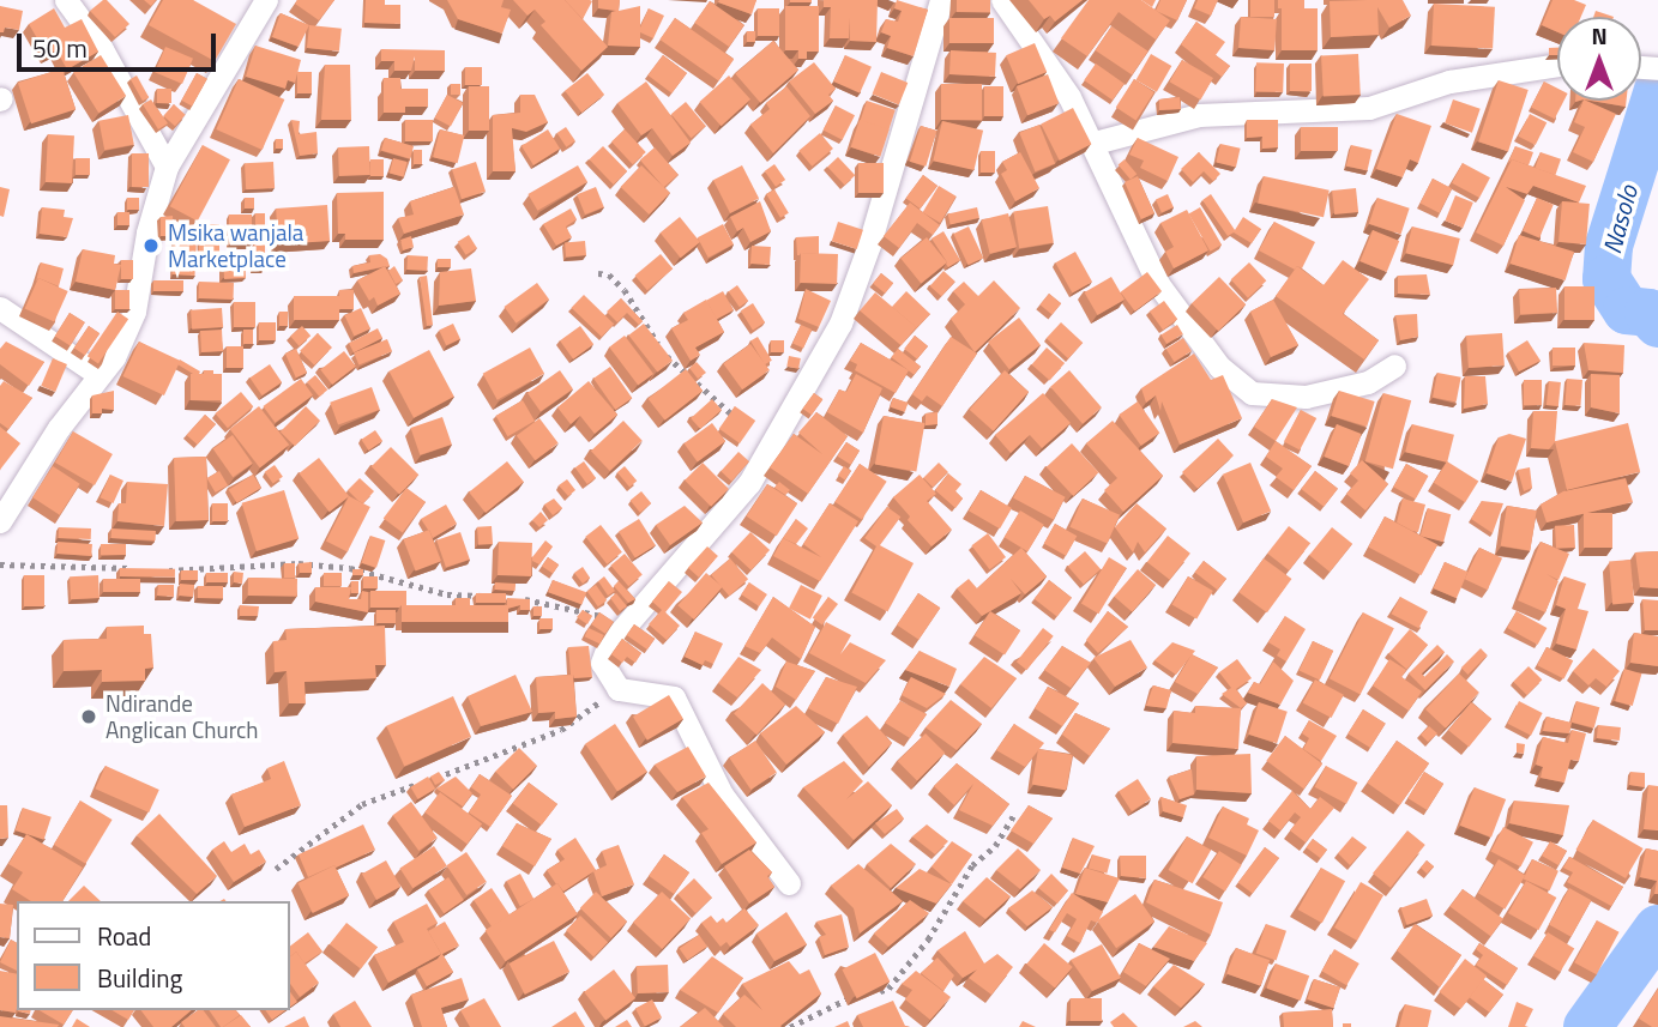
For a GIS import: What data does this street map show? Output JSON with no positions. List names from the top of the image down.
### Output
{
  "water": ["Nasolo"],
  "places": ["Msika wanjala Marketplace", "Ndirande Anglican Church"],
  "legend": ["Road", "Building"],
  "scale_bar": "50 m",
  "north": "top"
}
